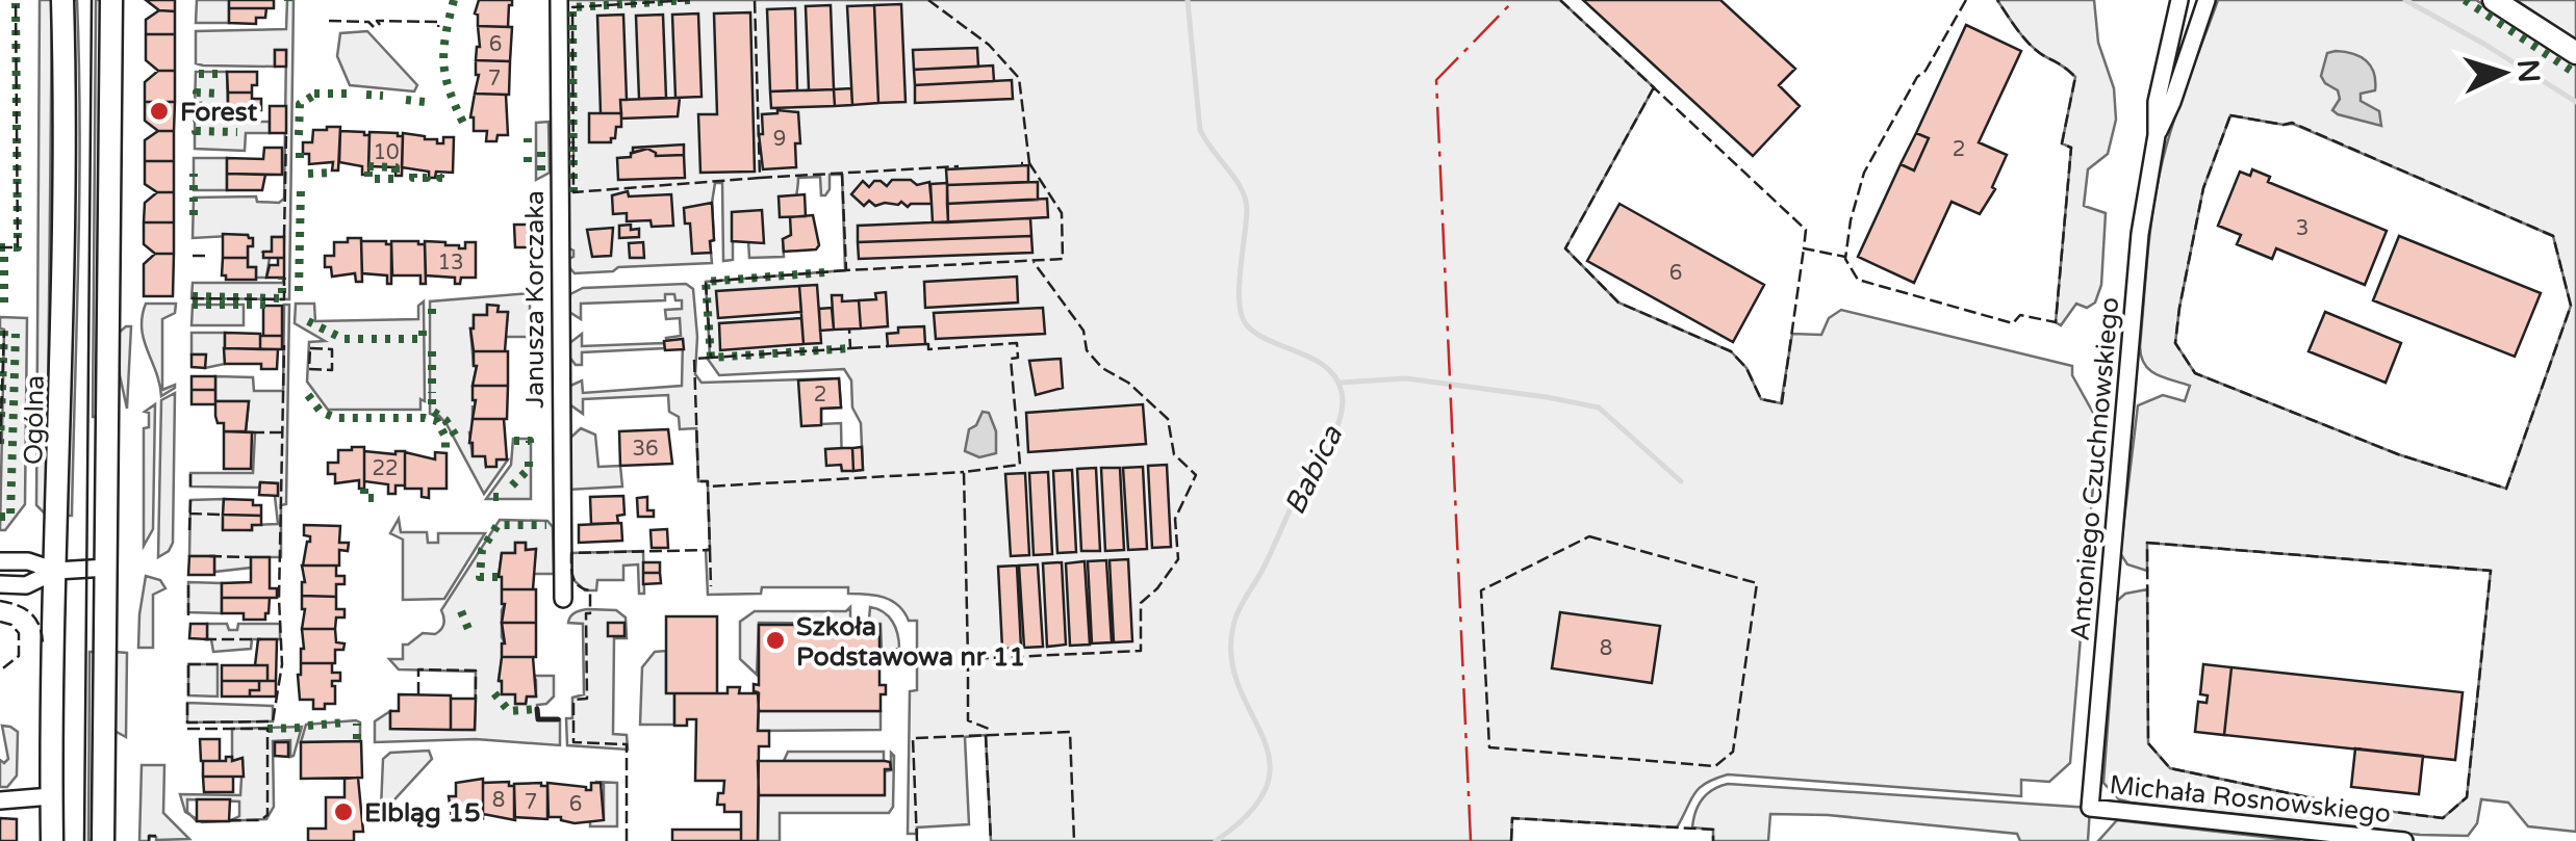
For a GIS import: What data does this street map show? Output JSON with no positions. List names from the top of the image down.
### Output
{
  "streets": {
    "street": [
      "Janusza Korczaka",
      "Ogólna",
      "Antoniego Czuchnowskiego",
      "Michała Rosnowskiego"
    ]
  },
  "crossings": [
    ["Antoniego Czuchnowskiego", "Michała Rosnowskiego"]
  ],
  "water": ["Babica"],
  "places": ["Forest", "Szkoła Podstawowa nr 11", "Elbląg 15"],
  "house_numbers": [
    "6",
    "7",
    "9",
    "2",
    "10",
    "3",
    "13",
    "6",
    "2",
    "36",
    "22",
    "8",
    "8",
    "7",
    "6"
  ],
  "north": "right"
}
